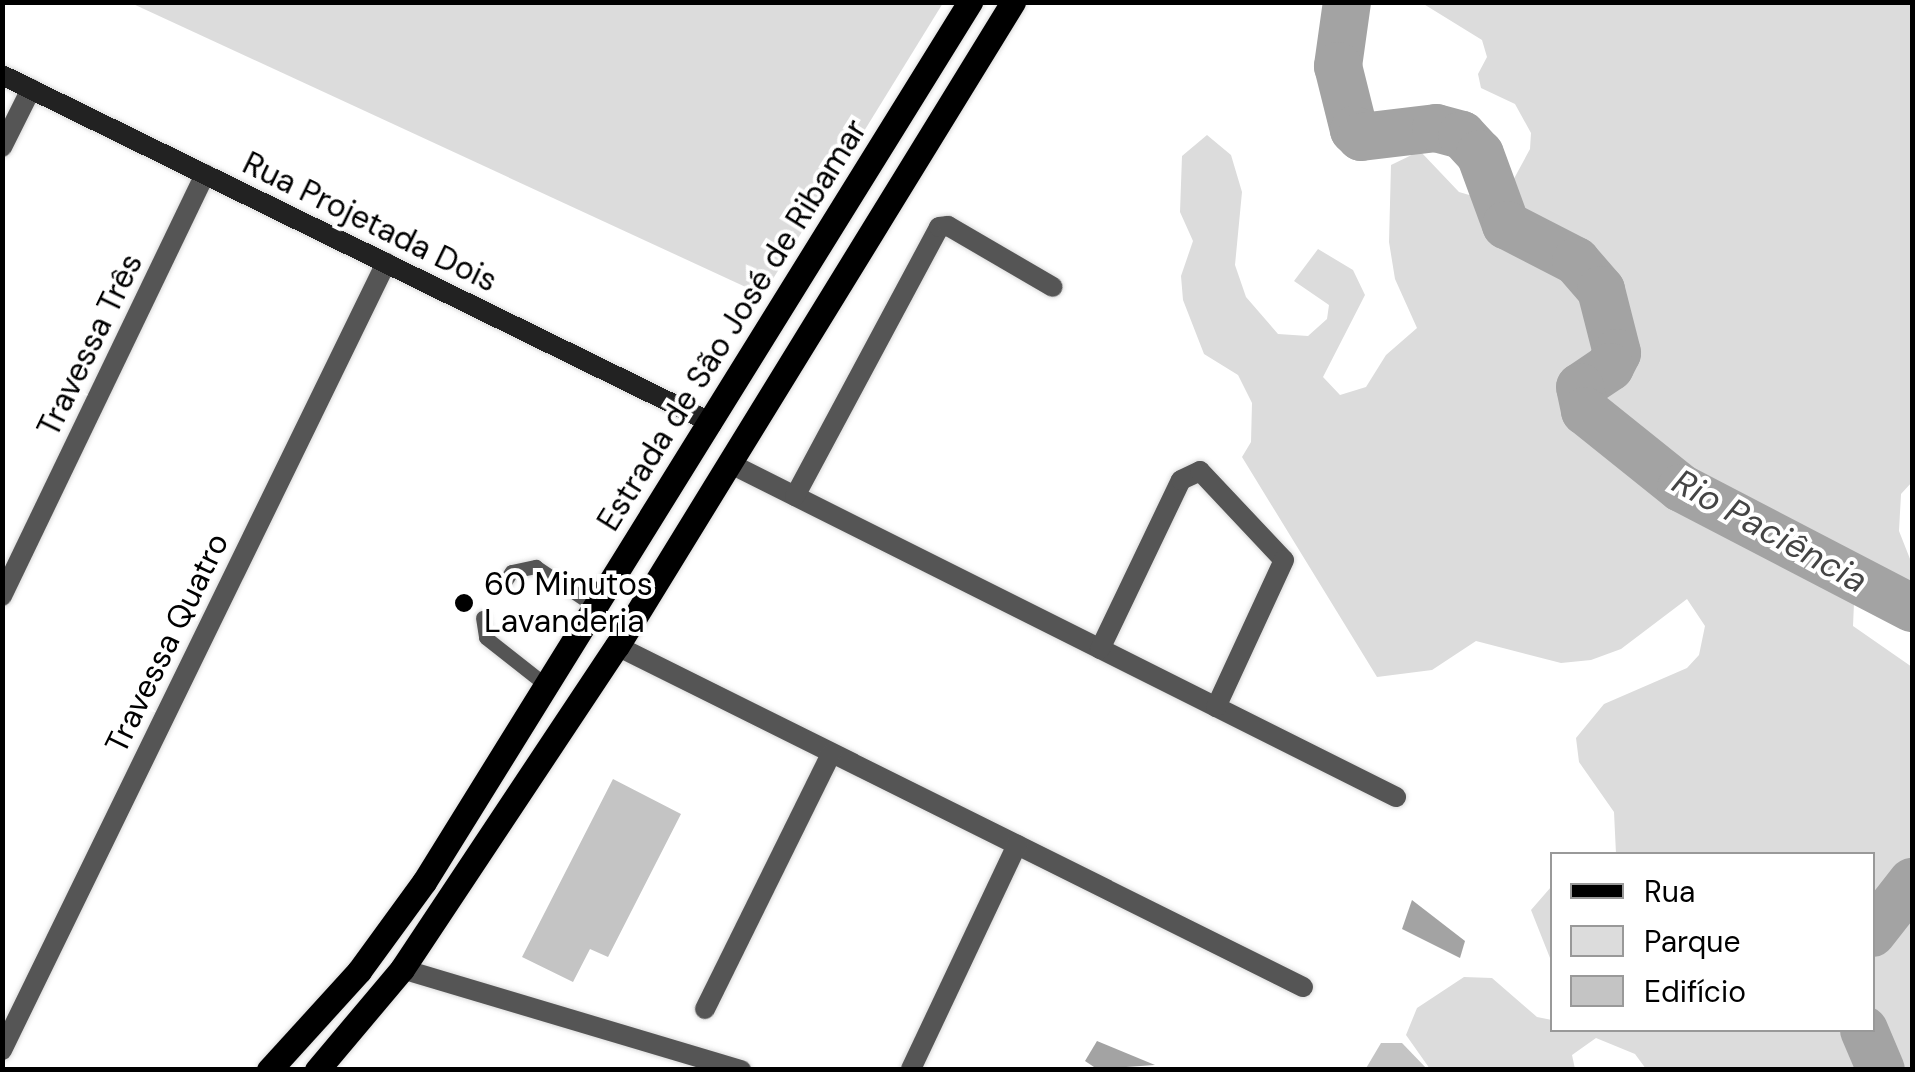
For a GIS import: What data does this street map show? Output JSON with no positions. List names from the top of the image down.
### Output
{
  "streets": {
    "main road": ["Estrada de São José de Ribamar"],
    "street": ["Rua Projetada Dois", "Travessa Três", "Travessa Quatro"]
  },
  "crossings": [
    ["Rua Projetada Dois", "Estrada de São José de Ribamar"],
    ["Rua Projetada Dois", "Travessa Três"],
    ["Rua Projetada Dois", "Travessa Quatro"]
  ],
  "water": ["Rio Paciência"],
  "places": ["60 Minutos Lavanderia"],
  "legend": ["Rua", "Parque", "Edifício"]
}
